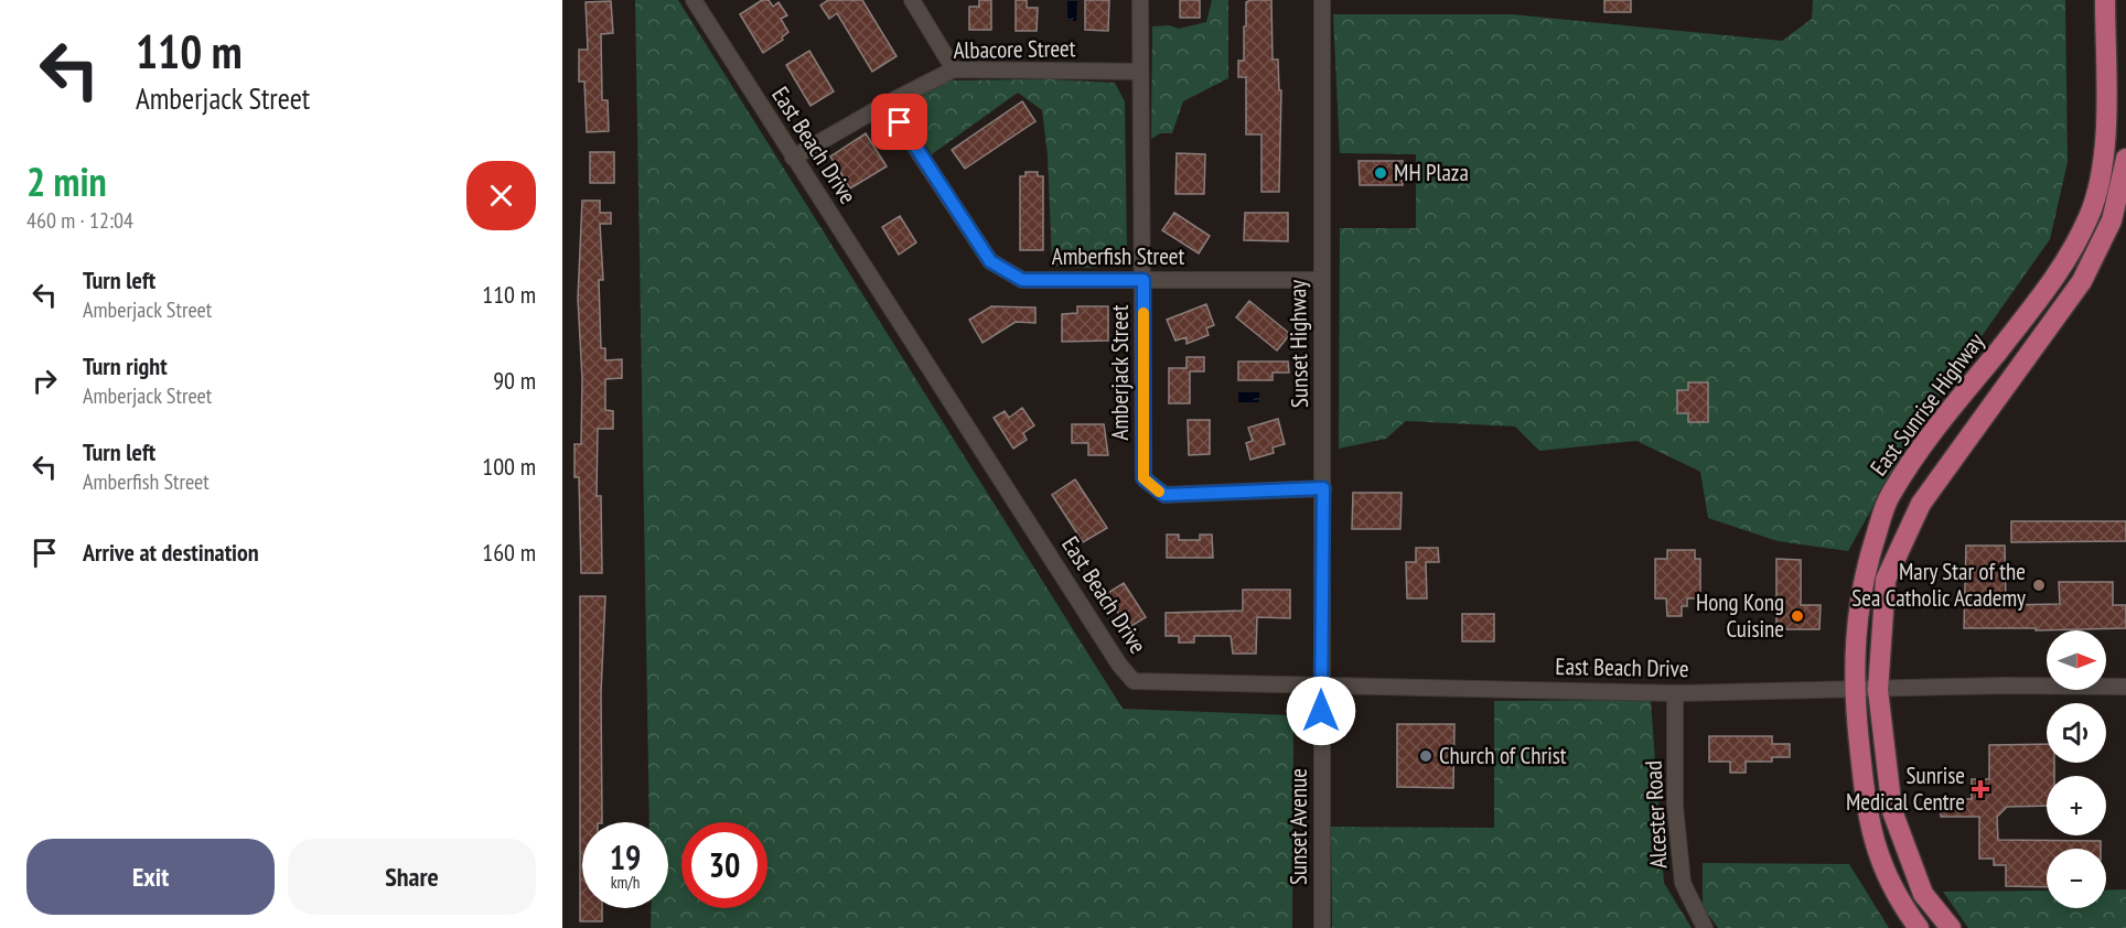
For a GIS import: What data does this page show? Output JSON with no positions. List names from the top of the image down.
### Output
{
  "streets": {
    "main road": ["East Sunrise Highway"],
    "street": [
      "Albacore Street",
      "East Beach Drive",
      "Amberfish Street",
      "Sunset Highway",
      "Amberjack Street",
      "Alcester Road",
      "Sunset Avenue"
    ]
  },
  "crossings": [
    ["Albacore Street", "East Beach Drive"],
    ["Albacore Street", "Amberfish Street"],
    ["Albacore Street", "Amberjack Street"],
    ["East Beach Drive", "Sunset Highway"],
    ["East Beach Drive", "East Sunrise Highway"],
    ["East Beach Drive", "Alcester Road"],
    ["East Beach Drive", "Sunset Avenue"],
    ["Amberfish Street", "Sunset Highway"],
    ["Amberfish Street", "Amberjack Street"],
    ["Sunset Highway", "Amberjack Street"],
    ["Sunset Highway", "Sunset Avenue"]
  ],
  "places": {
    "other": [
      "MH Plaza",
      "Mary Star of the Sea Catholic Academy",
      "Hong Kong Cuisine",
      "Church of Christ"
    ],
    "health": ["Sunrise Medical Centre"]
  },
  "north": "right",
  "page": {
    "turn": ["110 m", "Amberjack Street"],
    "heading": ["2 min", "460 m · 12:04"],
    "list": [
      {
        "name": "Turn left",
        "note": "Amberjack Street",
        "value": "110 m"
      },
      {
        "name": "Turn right",
        "note": "Amberjack Street",
        "value": "90 m"
      },
      {
        "name": "Turn left",
        "note": "Amberfish Street",
        "value": "100 m"
      },
      {
        "name": "Arrive at destination",
        "value": "160 m"
      }
    ],
    "map_buttons": ["+", "−"],
    "speed": "19 km/h",
    "limit": "30",
    "buttons": ["Exit", "Share"]
  }
}
